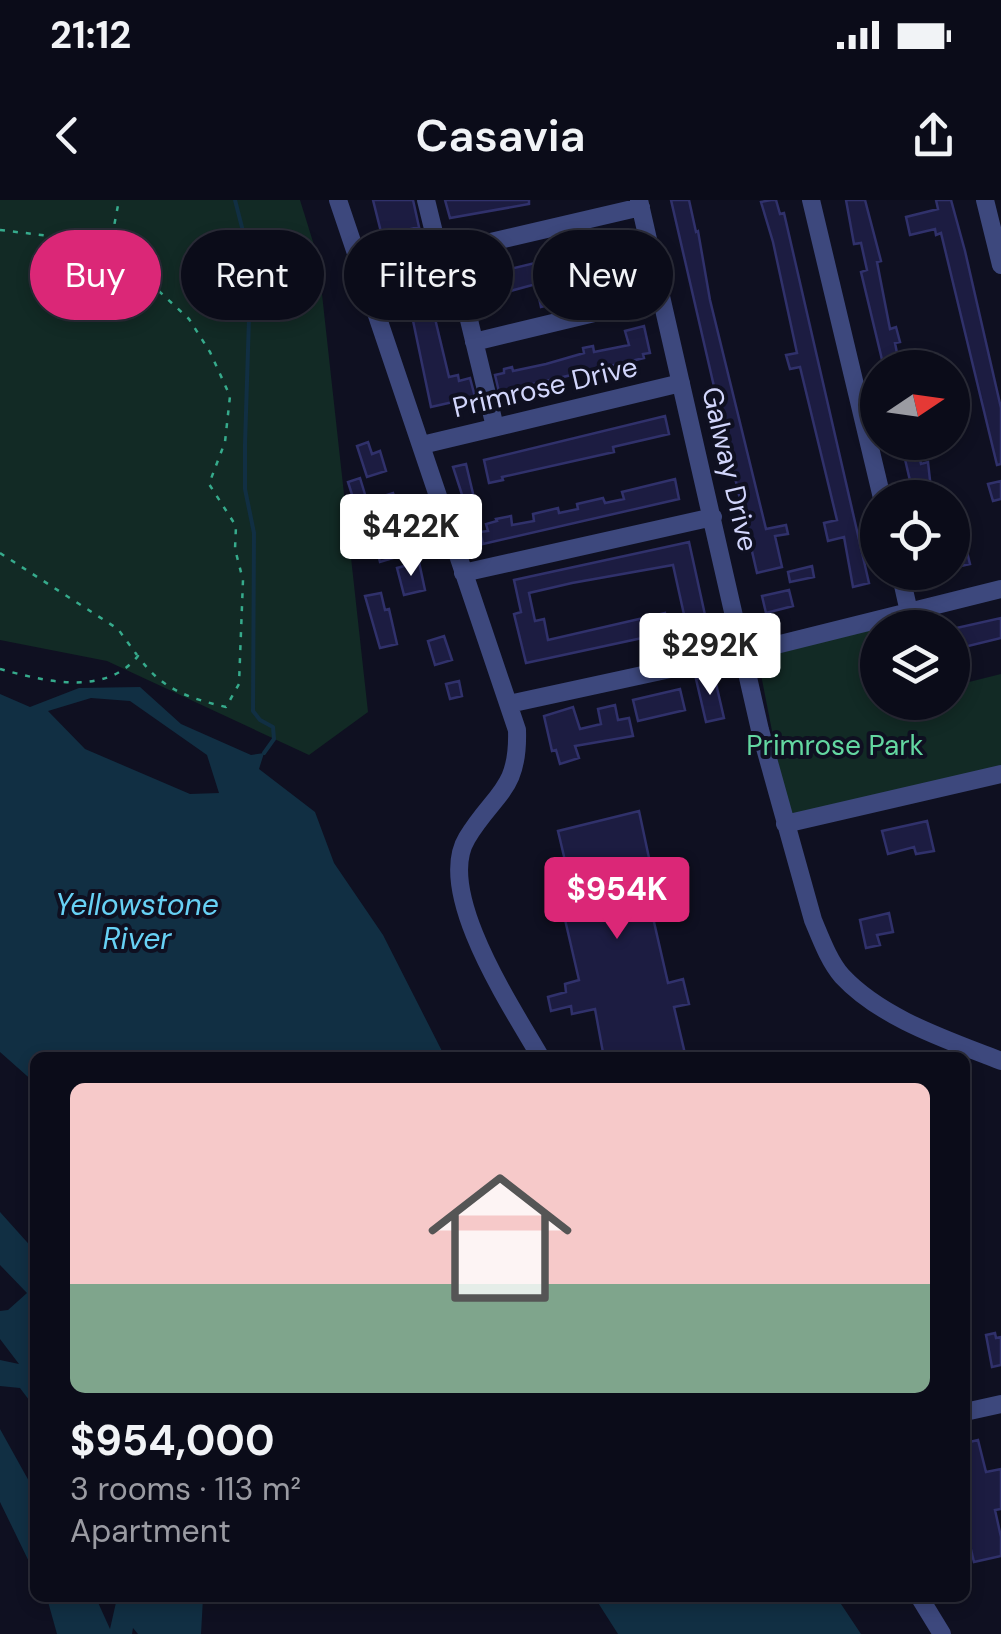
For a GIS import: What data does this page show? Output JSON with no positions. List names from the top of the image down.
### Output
{
  "streets": {
    "street": ["Primrose Drive", "Galway Drive"]
  },
  "crossings": [
    ["Primrose Drive", "Galway Drive"]
  ],
  "water": ["Yellowstone River"],
  "parks": ["Primrose Park"],
  "north": "right",
  "page": {
    "status": "21:12",
    "header": "Casavia",
    "chip": [
      "Buy",
      "Rent",
      "Filters",
      "New"
    ],
    "price": ["$422K", "$292K", "$954K"],
    "list": [
      {
        "name": "$954,000",
        "note": "3 rooms · 113 m² · Apartment"
      }
    ]
  }
}
